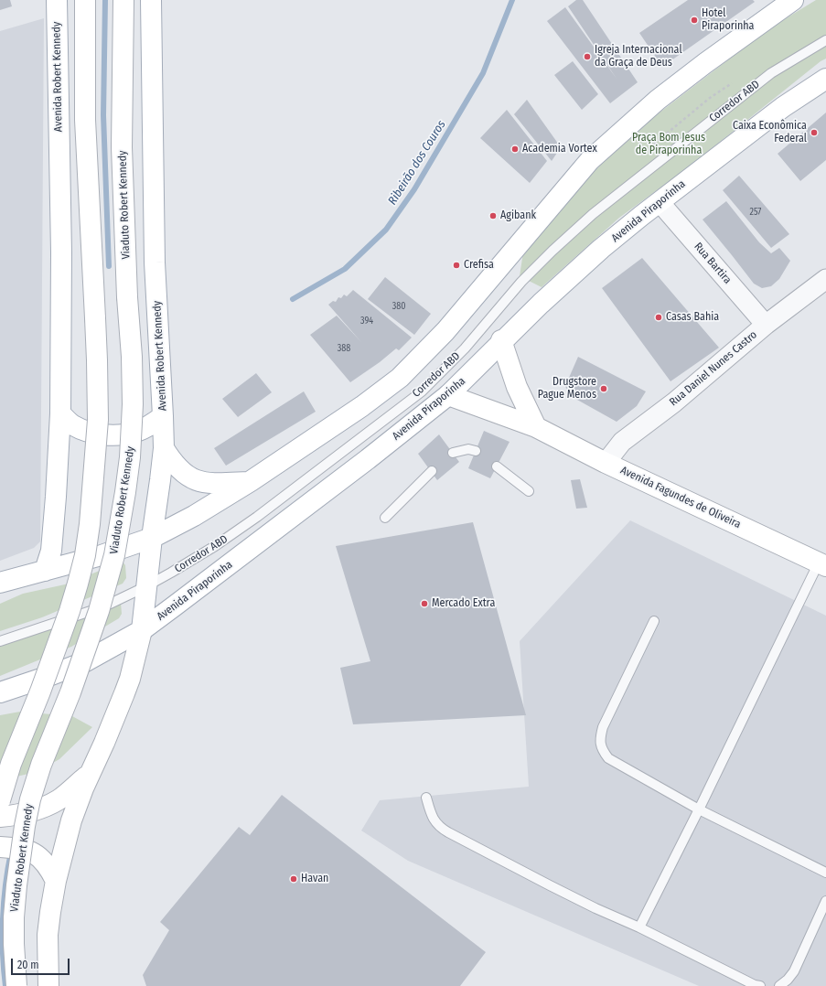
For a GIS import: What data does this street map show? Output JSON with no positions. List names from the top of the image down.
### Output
{
  "streets": {
    "main road": [
      "Avenida Robert Kennedy",
      "Viaduto Robert Kennedy",
      "Avenida Piraporinha",
      "Avenida Fagundes de Oliveira"
    ],
    "street": ["Rua Bartira", "Rua Daniel Nunes Castro"],
    "lane": ["Corredor ABD"]
  },
  "crossings": [
    ["Avenida Robert Kennedy", "Corredor ABD"],
    ["Avenida Robert Kennedy", "Avenida Piraporinha"],
    ["Avenida Piraporinha", "Rua Bartira"],
    ["Avenida Piraporinha", "Avenida Fagundes de Oliveira"],
    ["Rua Bartira", "Rua Daniel Nunes Castro"],
    ["Rua Daniel Nunes Castro", "Avenida Fagundes de Oliveira"]
  ],
  "water": ["Ribeirão dos Couros"],
  "parks": ["Praça Bom Jesus de Piraporinha"],
  "places": [
    "Hotel Piraporinha",
    "Igreja Internacional da Graça de Deus",
    "Caixa Econômica Federal",
    "Academia Vortex",
    "Agibank",
    "Crefisa",
    "Casas Bahia",
    "Drugstore Pague Menos",
    "Mercado Extra",
    "Havan"
  ],
  "house_numbers": [
    "257",
    "380",
    "394",
    "388"
  ],
  "scale_bar": "20 m"
}
